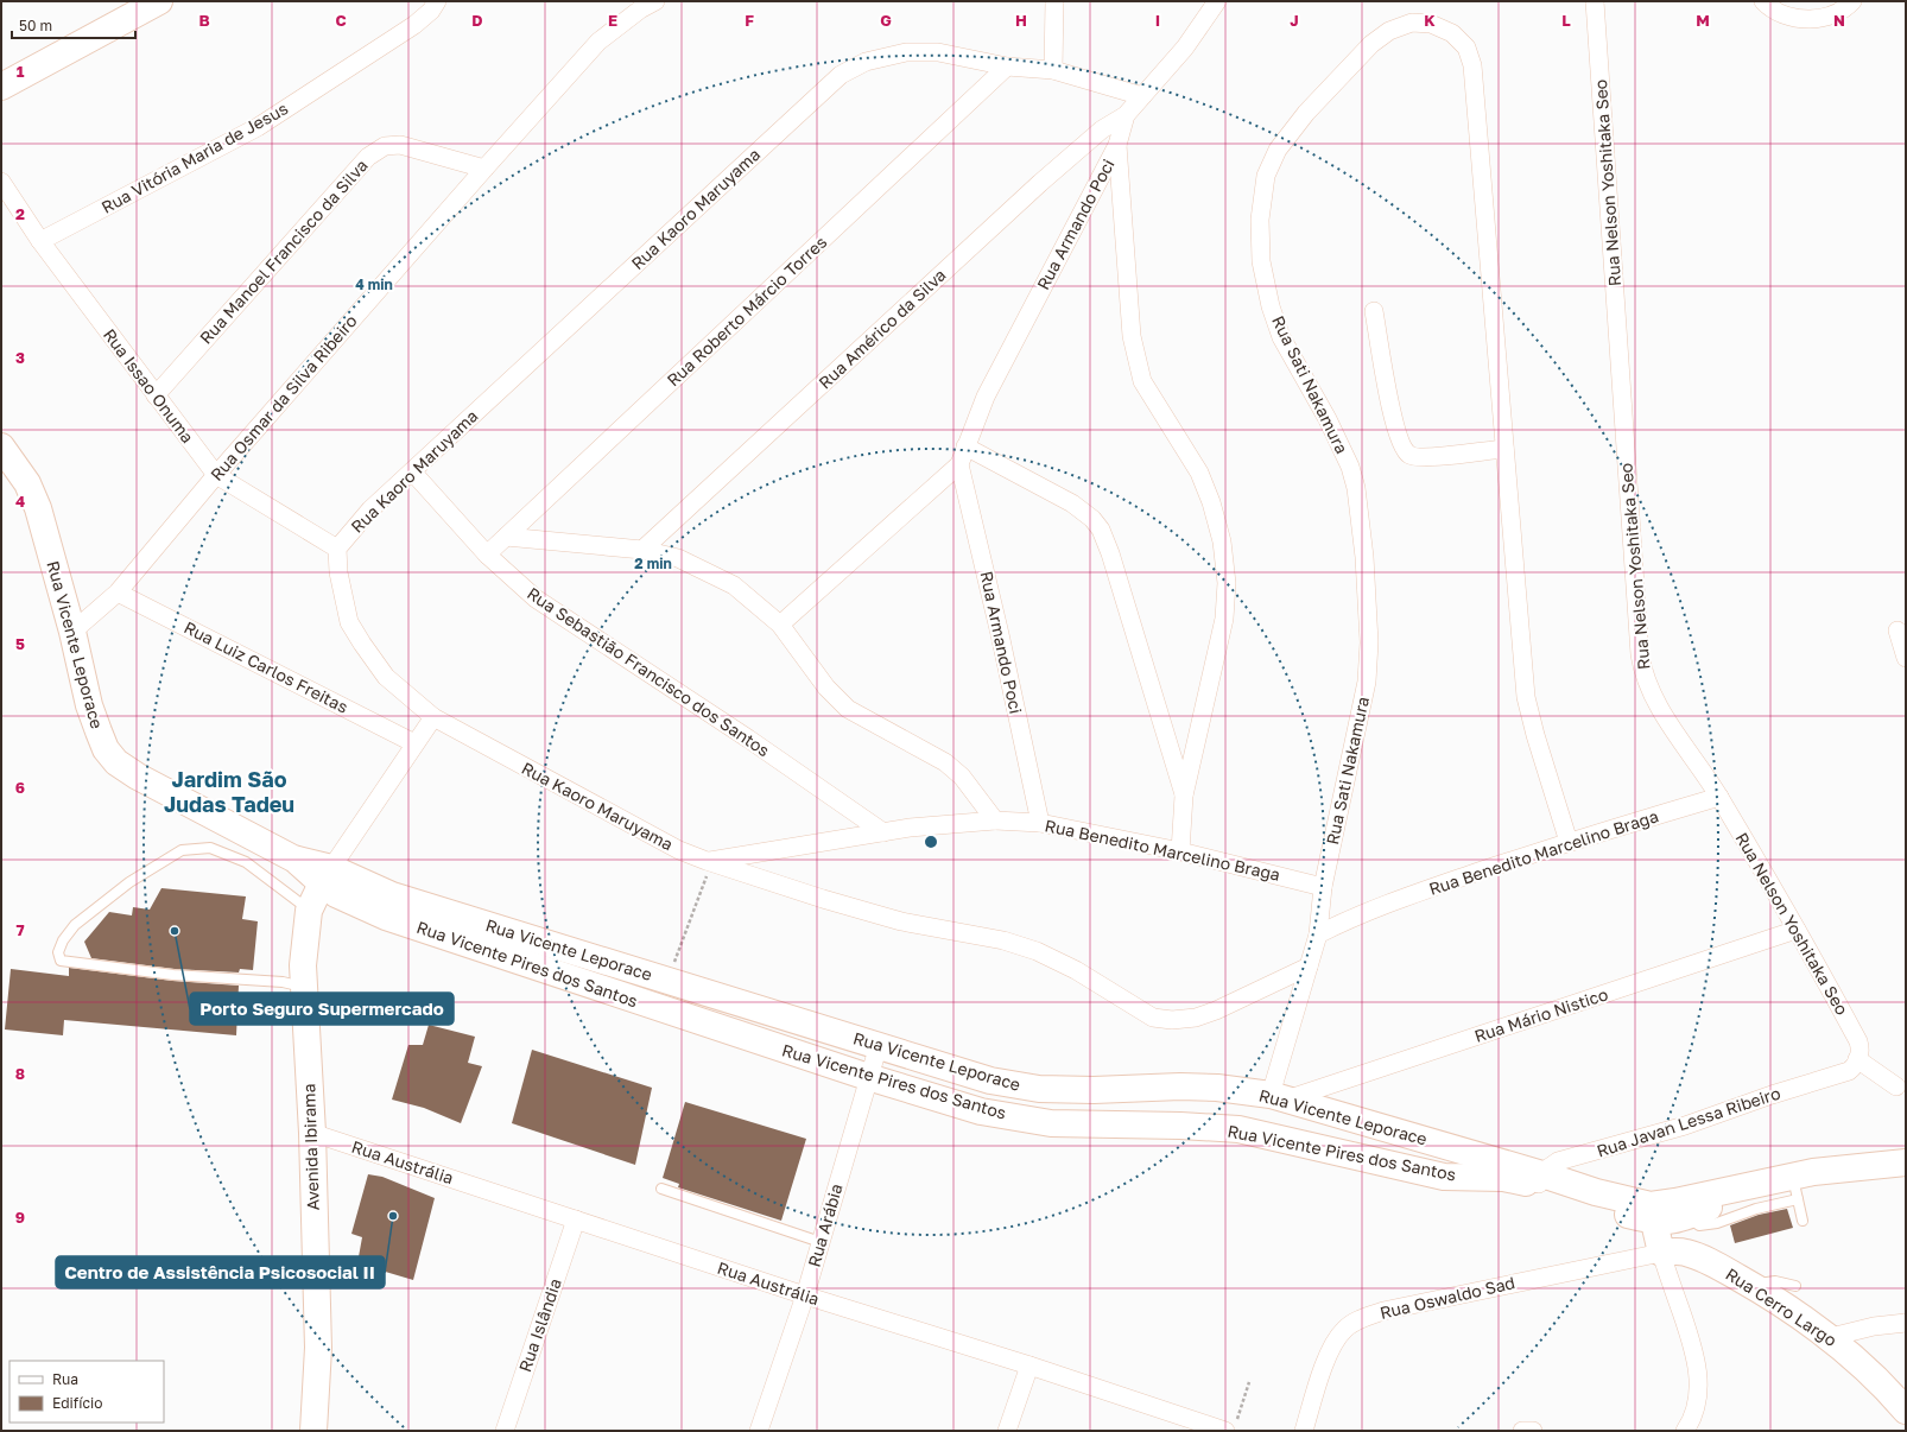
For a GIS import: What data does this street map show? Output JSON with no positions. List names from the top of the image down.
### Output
{
  "streets": {
    "main road": [
      "Rua Vicente Leporace",
      "Rua Vicente Pires dos Santos",
      "Avenida Ibirama",
      "Rua Cerro Largo"
    ],
    "street": [
      "Rua Vitória Maria de Jesus",
      "Rua Nelson Yoshitaka Seo",
      "Rua Kaoro Maruyama",
      "Rua Armando Poci",
      "Rua Manoel Francisco da Silva",
      "Rua Roberto Márcio Torres",
      "Rua Américo da Silva",
      "Rua Sati Nakamura",
      "Rua Issao Onuma",
      "Rua Osmar da Silva Ribeiro",
      "Rua Luiz Carlos Freitas",
      "Rua Sebastião Francisco dos Santos",
      "Rua Benedito Marcelino Braga",
      "Rua Mário Nistico",
      "Rua Javan Lessa Ribeiro",
      "Rua Austrália",
      "Rua Arábia",
      "Rua Oswaldo Sad",
      "Rua Islândia"
    ]
  },
  "crossings": [
    ["Rua Vitória Maria de Jesus", "Rua Issao Onuma"],
    ["Rua Nelson Yoshitaka Seo", "Rua Benedito Marcelino Braga"],
    ["Rua Nelson Yoshitaka Seo", "Rua Mário Nistico"],
    ["Rua Nelson Yoshitaka Seo", "Rua Javan Lessa Ribeiro"],
    ["Rua Kaoro Maruyama", "Rua Armando Poci"],
    ["Rua Kaoro Maruyama", "Rua Roberto Márcio Torres"],
    ["Rua Kaoro Maruyama", "Rua Sati Nakamura"],
    ["Rua Kaoro Maruyama", "Rua Issao Onuma"],
    ["Rua Kaoro Maruyama", "Rua Sebastião Francisco dos Santos"],
    ["Rua Kaoro Maruyama", "Rua Benedito Marcelino Braga"],
    ["Rua Armando Poci", "Rua Américo da Silva"],
    ["Rua Armando Poci", "Rua Benedito Marcelino Braga"],
    ["Rua Manoel Francisco da Silva", "Rua Issao Onuma"],
    ["Rua Manoel Francisco da Silva", "Rua Osmar da Silva Ribeiro"],
    ["Rua Roberto Márcio Torres", "Rua Sebastião Francisco dos Santos"],
    ["Rua Sati Nakamura", "Rua Vicente Leporace"],
    ["Rua Sati Nakamura", "Rua Benedito Marcelino Braga"],
    ["Rua Sati Nakamura", "Rua Mário Nistico"],
    ["Rua Issao Onuma", "Rua Osmar da Silva Ribeiro"],
    ["Rua Osmar da Silva Ribeiro", "Rua Vicente Leporace"],
    ["Rua Osmar da Silva Ribeiro", "Rua Luiz Carlos Freitas"],
    ["Rua Vicente Leporace", "Rua Vicente Pires dos Santos"],
    ["Rua Vicente Leporace", "Rua Mário Nistico"],
    ["Rua Vicente Leporace", "Rua Javan Lessa Ribeiro"],
    ["Rua Vicente Leporace", "Avenida Ibirama"],
    ["Rua Vicente Leporace", "Rua Arábia"],
    ["Rua Sebastião Francisco dos Santos", "Rua Benedito Marcelino Braga"],
    ["Rua Vicente Pires dos Santos", "Rua Javan Lessa Ribeiro"],
    ["Rua Vicente Pires dos Santos", "Avenida Ibirama"],
    ["Rua Vicente Pires dos Santos", "Rua Arábia"],
    ["Avenida Ibirama", "Rua Austrália"],
    ["Rua Austrália", "Rua Arábia"],
    ["Rua Austrália", "Rua Islândia"],
    ["Rua Oswaldo Sad", "Rua Cerro Largo"]
  ],
  "districts": ["Jardim São Judas Tadeu"],
  "places": ["Porto Seguro Supermercado", "Centro de Assistência Psicosocial II"],
  "legend": ["Rua", "Edifício"],
  "scale_bar": "50 m",
  "grid": {
    "columns": [
      "B",
      "C",
      "D",
      "E",
      "F",
      "G",
      "H",
      "I",
      "J",
      "K",
      "L",
      "M",
      "N"
    ],
    "rows": [
      "1",
      "2",
      "3",
      "4",
      "5",
      "6",
      "7",
      "8",
      "9"
    ]
  },
  "rings": ["4 min", "2 min"]
}
